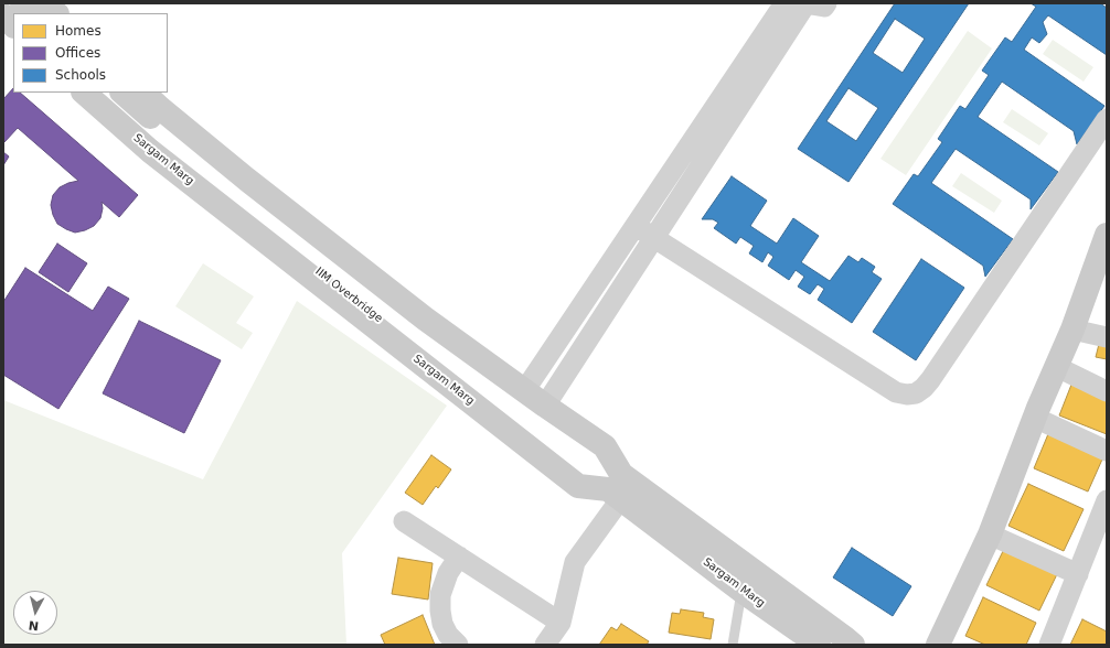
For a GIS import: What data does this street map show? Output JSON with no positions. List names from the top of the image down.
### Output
{
  "streets": {
    "main road": ["Sargam Marg", "IIM Overbridge"]
  },
  "crossings": [
    ["Sargam Marg", "IIM Overbridge"]
  ],
  "legend": ["Homes", "Offices", "Schools"],
  "north": "bottom"
}
